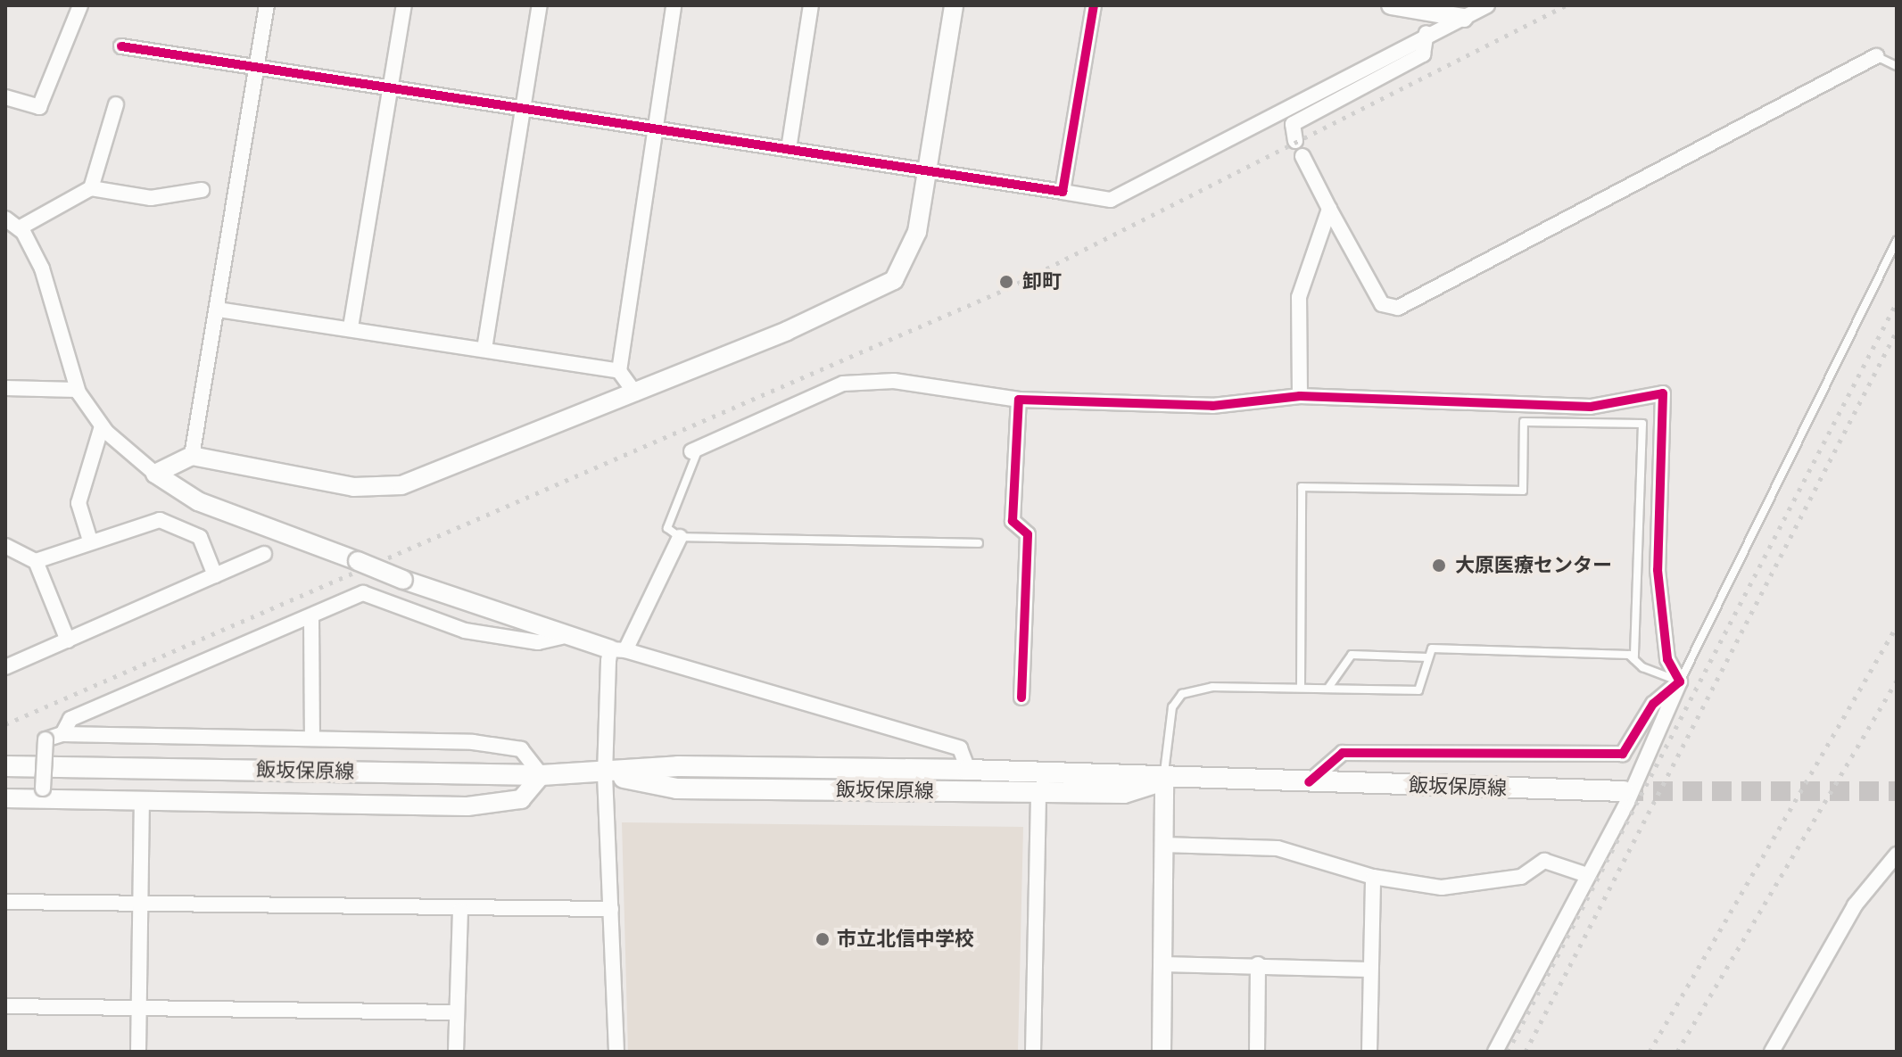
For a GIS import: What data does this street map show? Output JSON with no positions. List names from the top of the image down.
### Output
{
  "streets": {
    "main road": ["飯坂保原線"]
  },
  "places": ["卸町", "大原医療センター", "市立北信中学校"]
}
